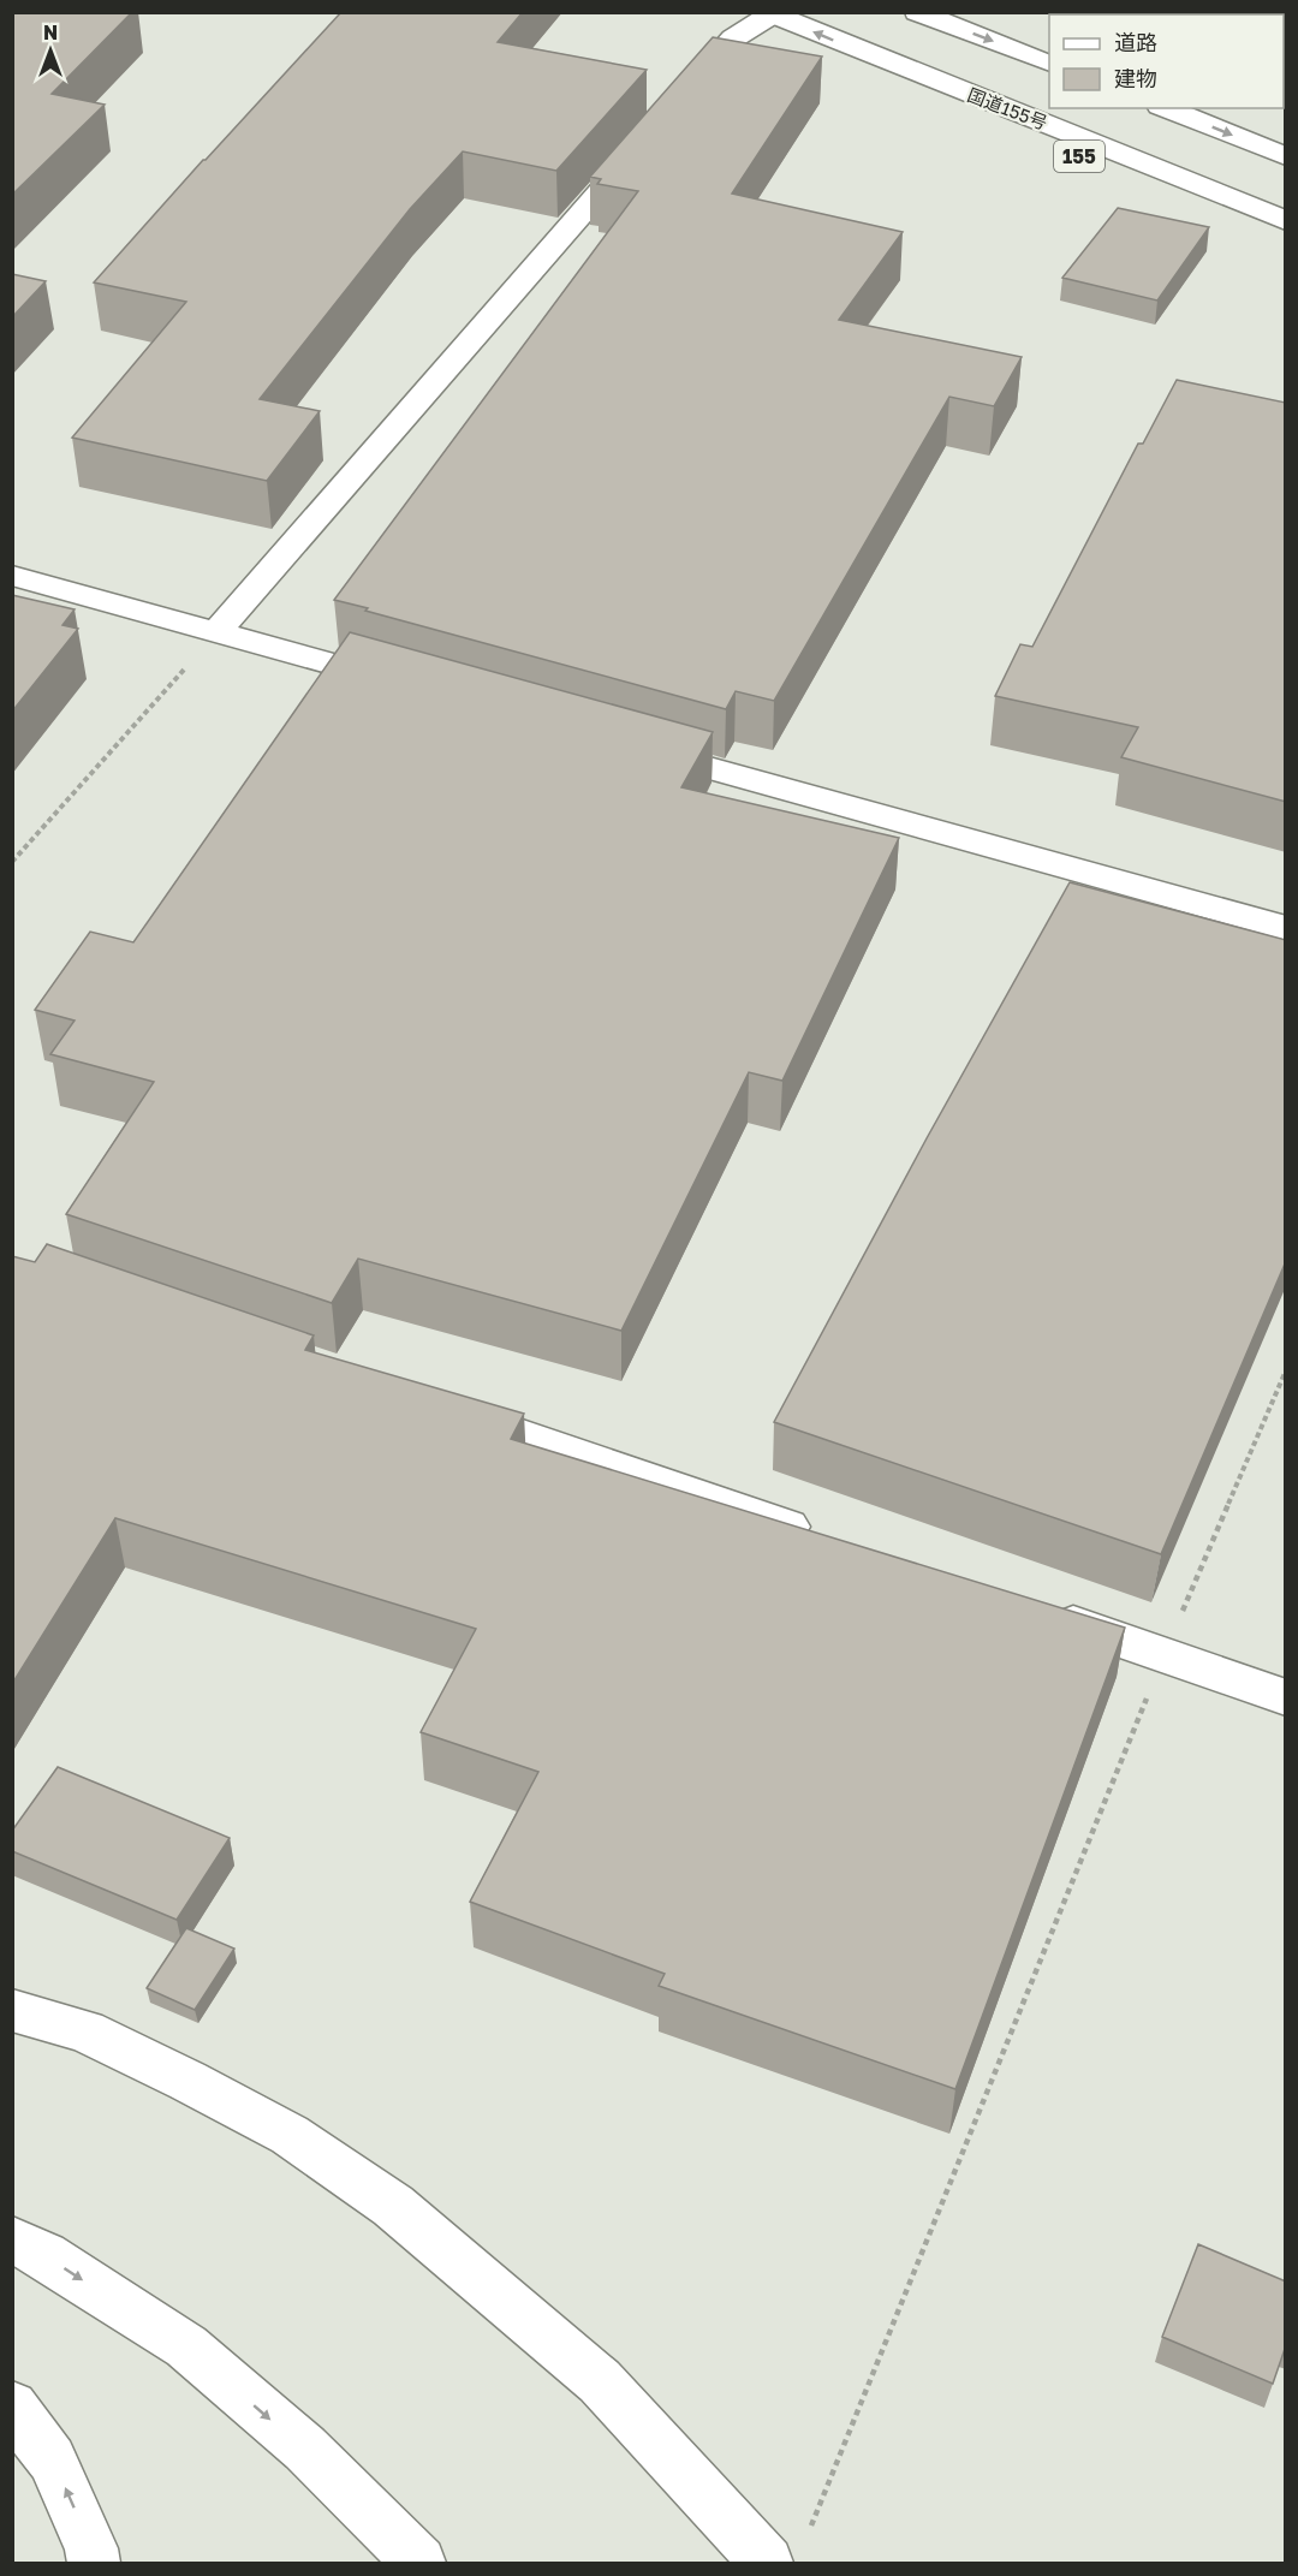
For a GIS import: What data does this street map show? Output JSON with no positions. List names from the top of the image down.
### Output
{
  "streets": {
    "main road": ["国道155号", "155"]
  },
  "crossings": [
    ["国道155号", "155"]
  ],
  "legend": ["道路", "建物"],
  "north": "top"
}
